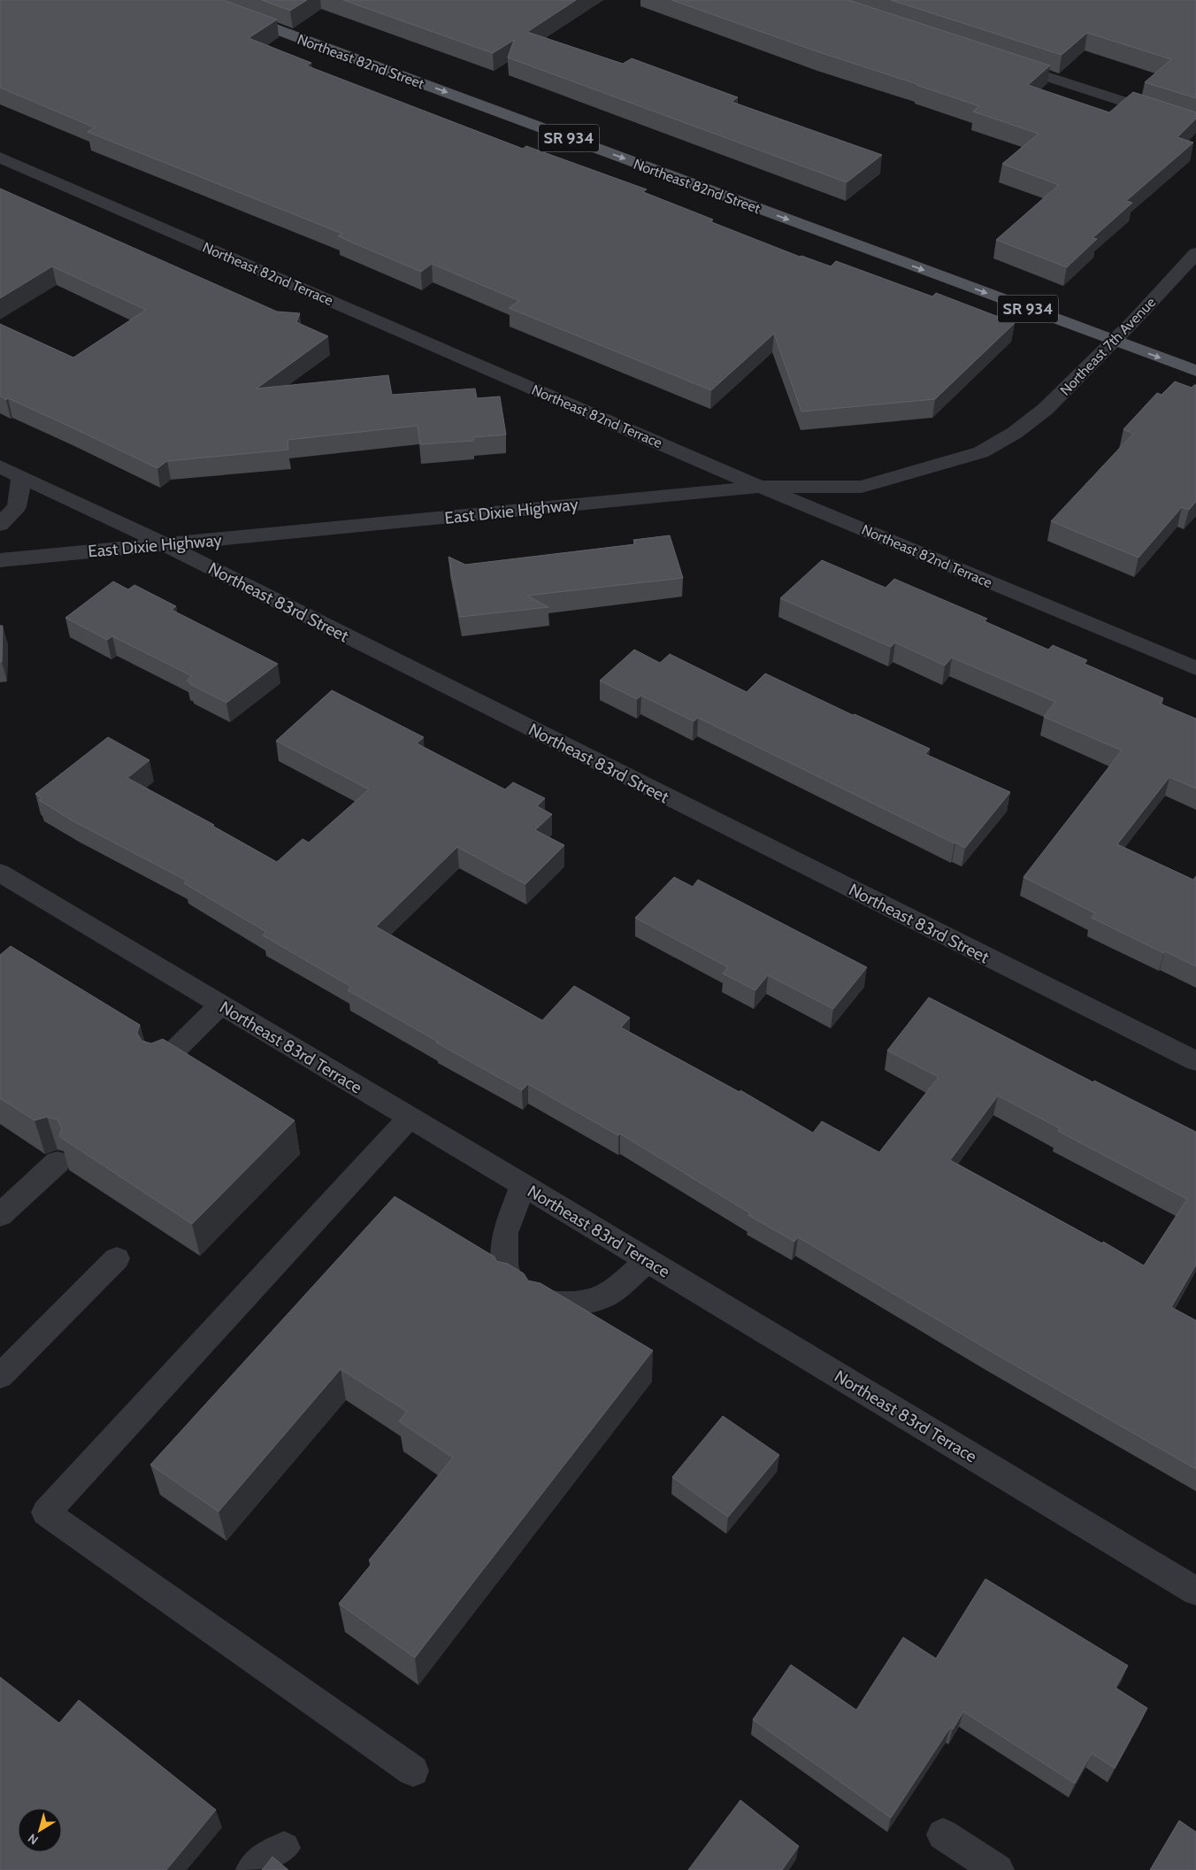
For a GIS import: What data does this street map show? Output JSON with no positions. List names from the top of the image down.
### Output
{
  "streets": {
    "main road": ["Northeast 82nd Street", "SR 934"],
    "street": [
      "Northeast 82nd Terrace",
      "Northeast 7th Avenue",
      "East Dixie Highway",
      "Northeast 83rd Street",
      "Northeast 83rd Terrace"
    ]
  },
  "crossings": [
    ["Northeast 82nd Street", "Northeast 7th Avenue"],
    ["Northeast 82nd Terrace", "East Dixie Highway"],
    ["Northeast 7th Avenue", "East Dixie Highway"],
    ["East Dixie Highway", "Northeast 83rd Street"]
  ],
  "one_way": ["Northeast 82nd Street"],
  "north": "bottom left"
}
